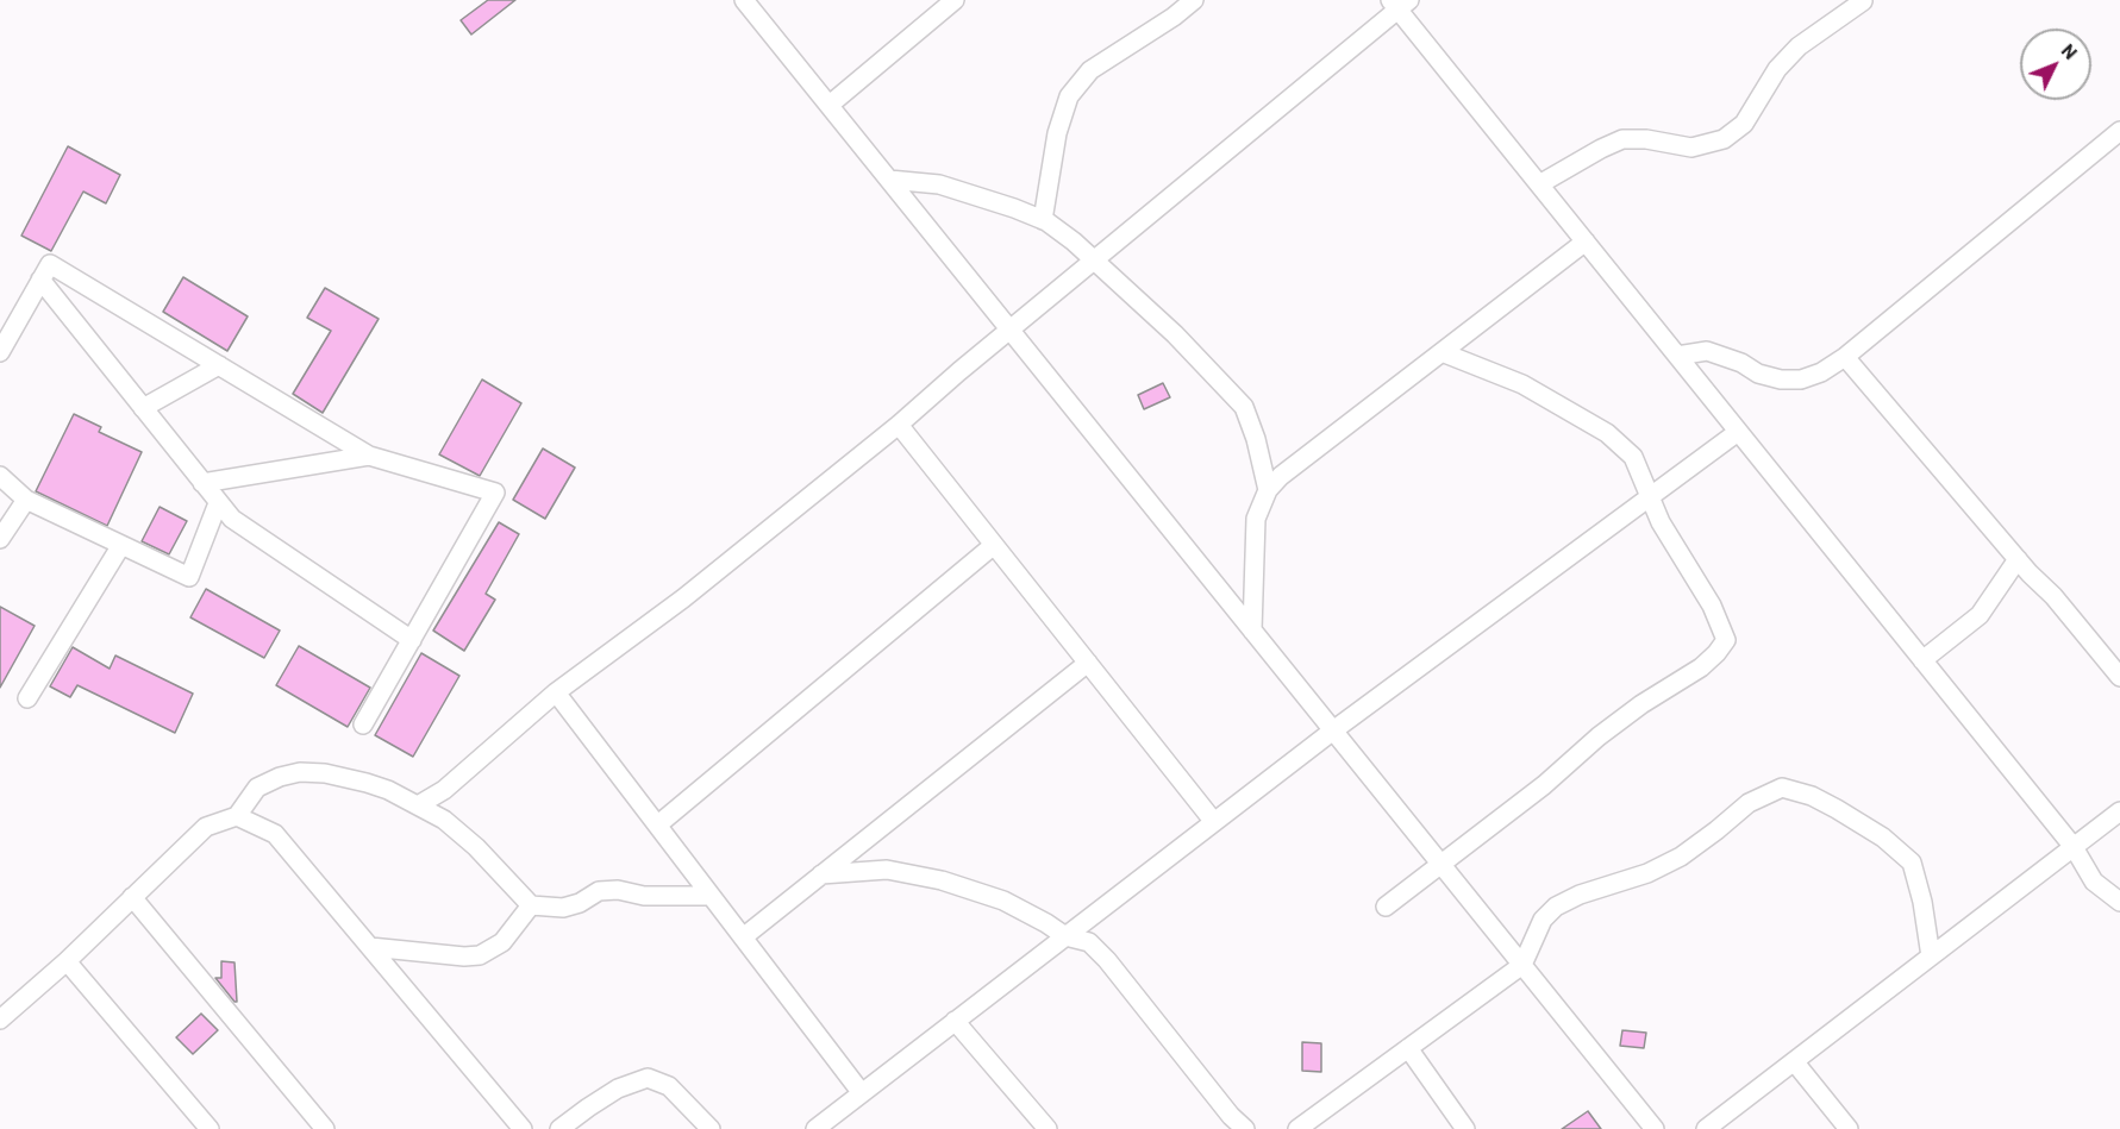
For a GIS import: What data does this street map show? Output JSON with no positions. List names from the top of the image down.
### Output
{
  "north": "top right"
}
